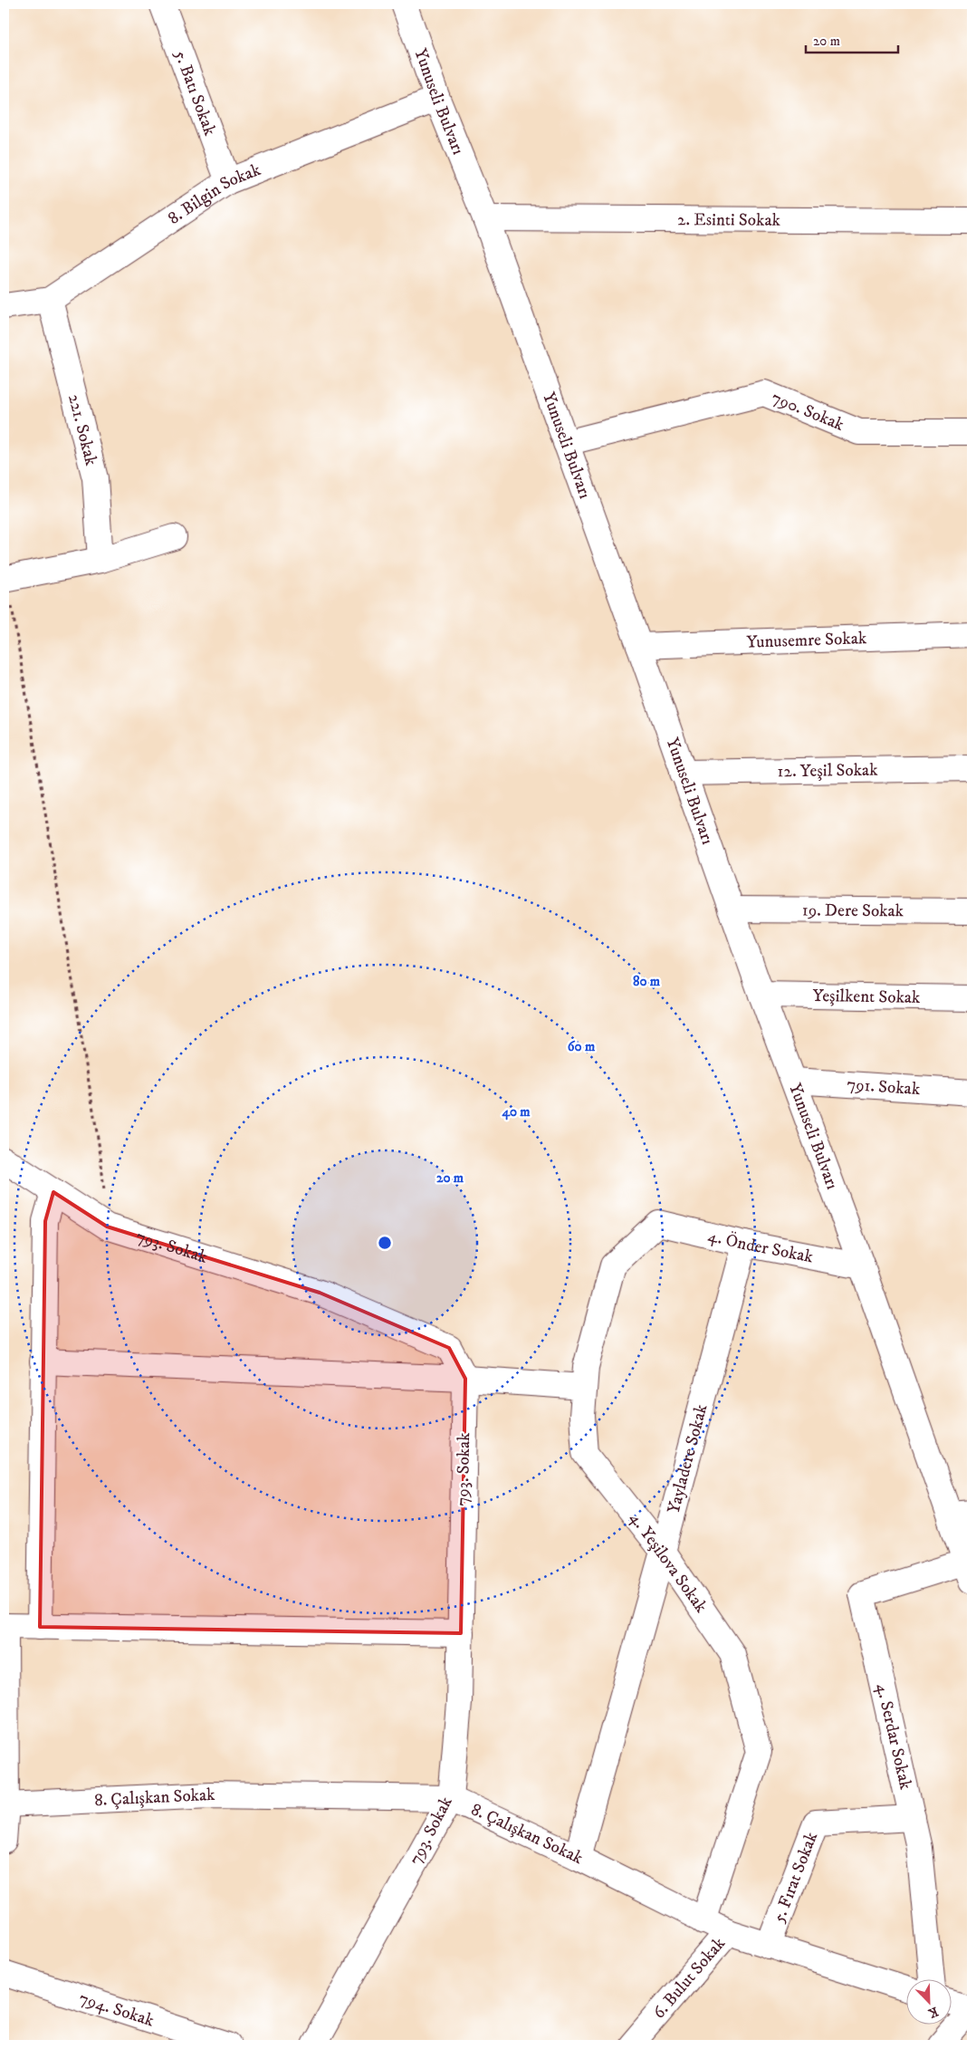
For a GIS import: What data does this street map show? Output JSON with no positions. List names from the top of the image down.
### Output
{
  "streets": {
    "street": [
      "5. Batı Sokak",
      "Yunuseli Bulvarı",
      "8. Bilgin Sokak",
      "2. Esinti Sokak",
      "790. Sokak",
      "221. Sokak",
      "Yunusemre Sokak",
      "12. Yeşil Sokak",
      "19. Dere Sokak",
      "Yeşilkent Sokak",
      "791. Sokak",
      "4. Önder Sokak",
      "793. Sokak",
      "Yayladere Sokak",
      "4. Yeşilova Sokak",
      "4. Serdar Sokak",
      "8. Çalışkan Sokak",
      "5. Fırat Sokak",
      "6. Bulut Sokak",
      "794. Sokak"
    ]
  },
  "crossings": [
    ["5. Batı Sokak", "8. Bilgin Sokak"],
    ["Yunuseli Bulvarı", "8. Bilgin Sokak"],
    ["Yunuseli Bulvarı", "2. Esinti Sokak"],
    ["Yunuseli Bulvarı", "790. Sokak"],
    ["Yunuseli Bulvarı", "Yunusemre Sokak"],
    ["Yunuseli Bulvarı", "12. Yeşil Sokak"],
    ["Yunuseli Bulvarı", "19. Dere Sokak"],
    ["Yunuseli Bulvarı", "Yeşilkent Sokak"],
    ["Yunuseli Bulvarı", "791. Sokak"],
    ["Yunuseli Bulvarı", "4. Önder Sokak"],
    ["Yunuseli Bulvarı", "4. Serdar Sokak"],
    ["8. Bilgin Sokak", "221. Sokak"],
    ["4. Önder Sokak", "Yayladere Sokak"],
    ["4. Önder Sokak", "4. Yeşilova Sokak"],
    ["793. Sokak", "8. Çalışkan Sokak"],
    ["Yayladere Sokak", "4. Yeşilova Sokak"],
    ["Yayladere Sokak", "8. Çalışkan Sokak"],
    ["4. Yeşilova Sokak", "8. Çalışkan Sokak"],
    ["4. Serdar Sokak", "5. Fırat Sokak"],
    ["8. Çalışkan Sokak", "5. Fırat Sokak"],
    ["8. Çalışkan Sokak", "6. Bulut Sokak"]
  ],
  "scale_bar": "20 m",
  "north": "bottom right",
  "rings": [
    "80 m",
    "60 m",
    "40 m",
    "20 m"
  ]
}
